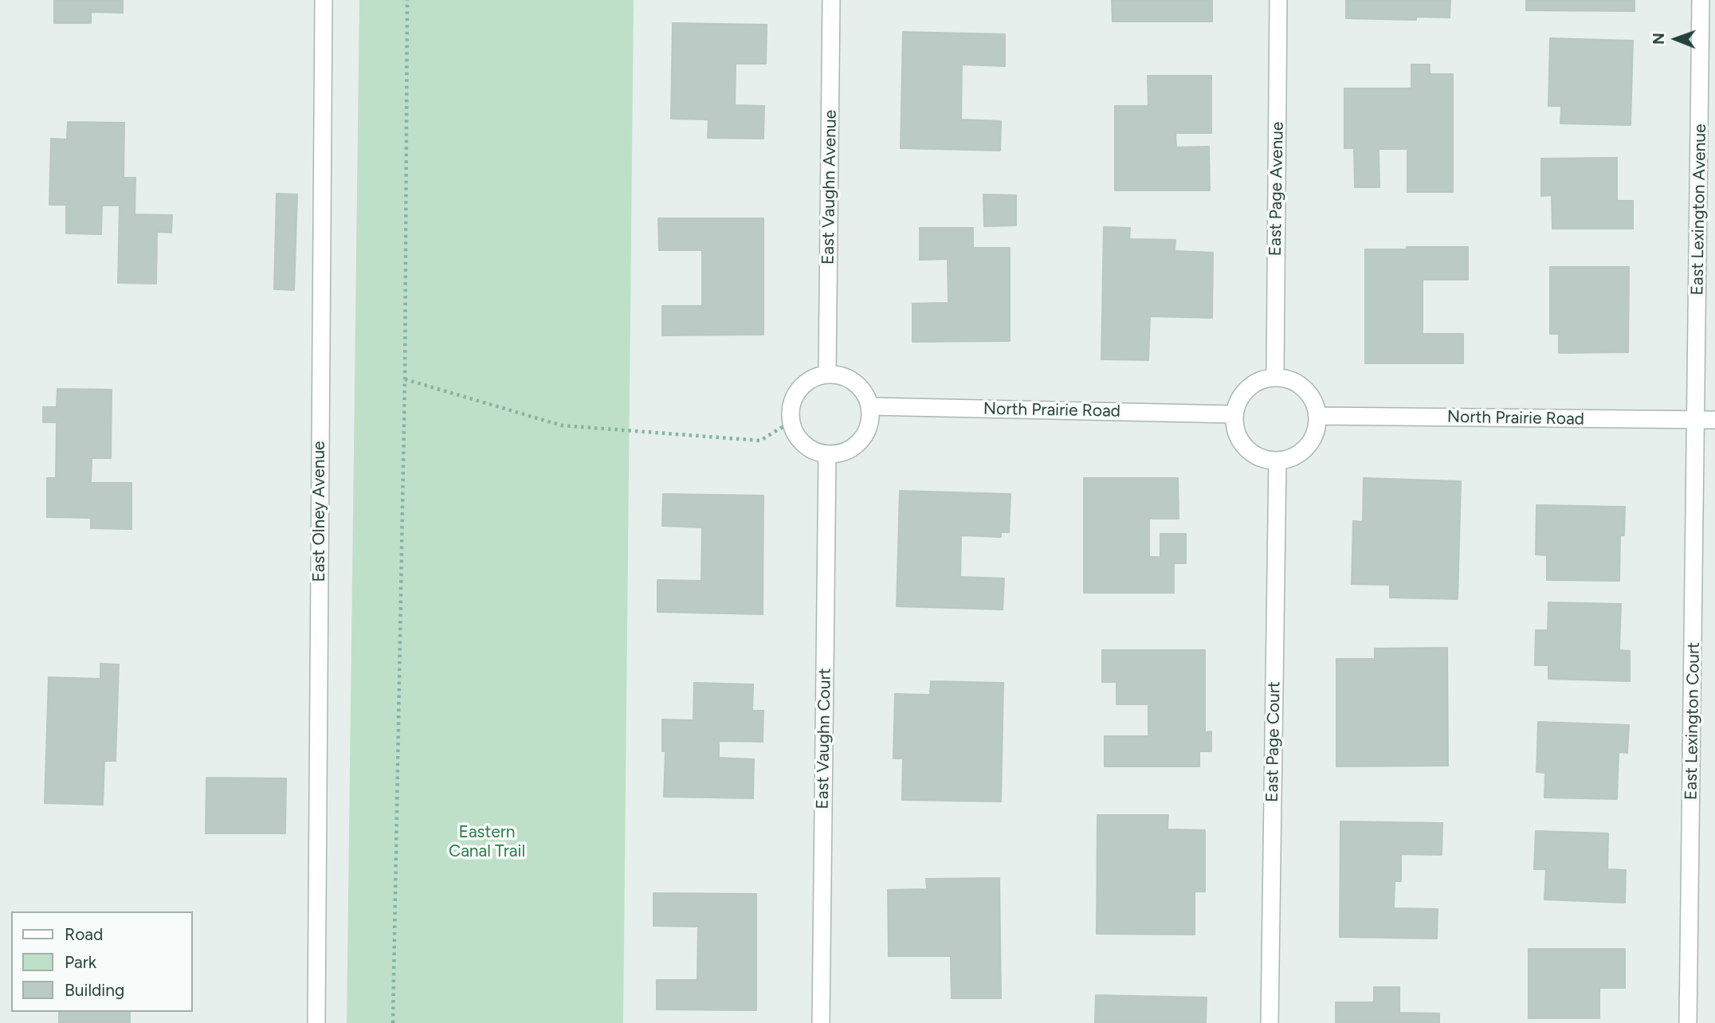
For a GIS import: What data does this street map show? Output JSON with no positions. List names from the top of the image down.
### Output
{
  "streets": {
    "street": [
      "East Vaughn Avenue",
      "East Page Avenue",
      "East Lexington Avenue",
      "North Prairie Road",
      "East Olney Avenue",
      "East Lexington Court",
      "East Vaughn Court",
      "East Page Court"
    ]
  },
  "crossings": [
    ["East Vaughn Avenue", "North Prairie Road"],
    ["East Vaughn Avenue", "East Vaughn Court"],
    ["East Page Avenue", "North Prairie Road"],
    ["East Page Avenue", "East Page Court"],
    ["East Lexington Avenue", "North Prairie Road"],
    ["East Lexington Avenue", "East Lexington Court"],
    ["North Prairie Road", "East Lexington Court"],
    ["North Prairie Road", "East Vaughn Court"],
    ["North Prairie Road", "East Page Court"]
  ],
  "parks": ["Eastern Canal Trail"],
  "legend": ["Road", "Park", "Building"],
  "north": "left"
}
